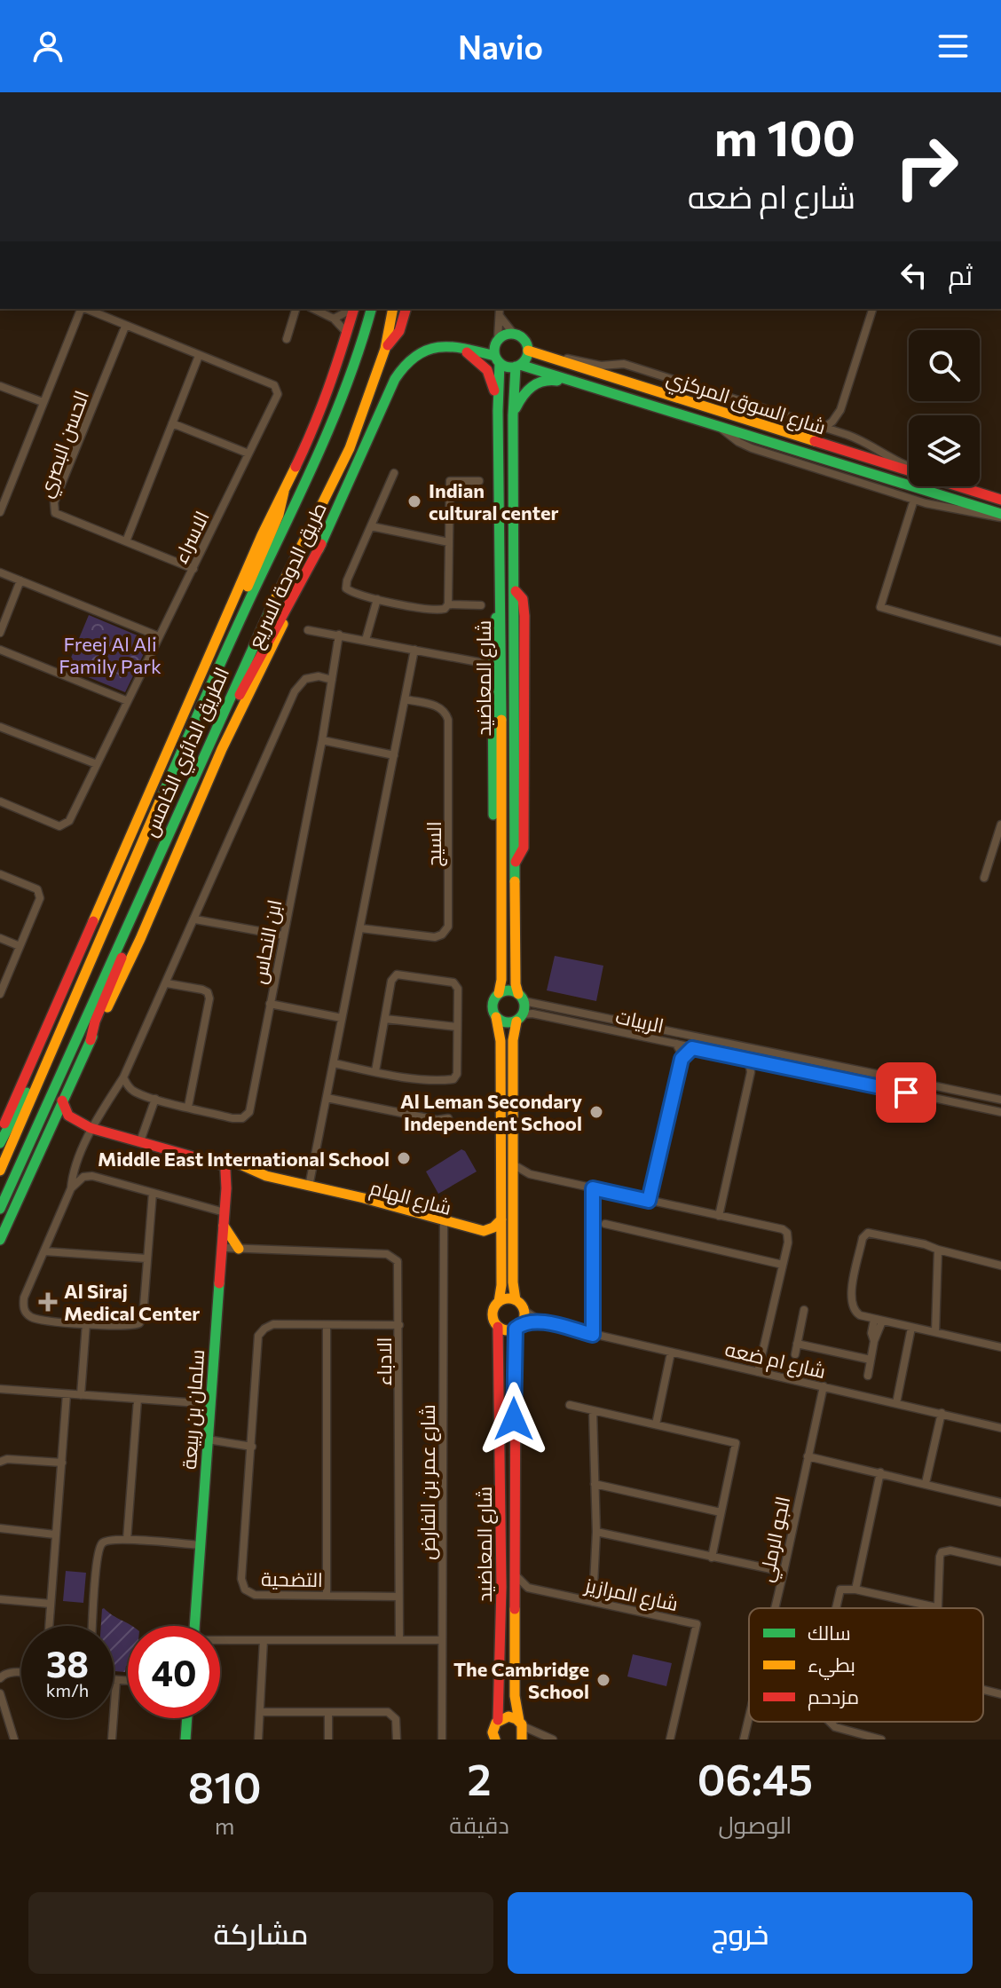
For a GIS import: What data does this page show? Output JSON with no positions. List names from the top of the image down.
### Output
{
  "streets": {
    "main road": [
      "شارع السوق المركزي",
      "طريق الدوحة السريع",
      "شارع المعاضيد",
      "الطريق الدائري الخامس",
      "شارع الهام",
      "سلمان بن ربيعة"
    ],
    "street": [
      "الحسن البصري",
      "الاسراء",
      "السيج",
      "ابن النحاس",
      "الربيات",
      "شارع ام ضعه",
      "الادباء",
      "شارع عمر بن الفارض",
      "الجو الرملي",
      "التضحية",
      "شارع المرازيز"
    ]
  },
  "crossings": [
    ["شارع السوق المركزي", "طريق الدوحة السريع"],
    ["شارع السوق المركزي", "شارع المعاضيد"],
    ["الحسن البصري", "الاسراء"],
    ["طريق الدوحة السريع", "شارع المعاضيد"],
    ["شارع المعاضيد", "الربيات"],
    ["شارع المعاضيد", "شارع ام ضعه"],
    ["شارع الهام", "سلمان بن ربيعة"],
    ["شارع الهام", "شارع عمر بن الفارض"],
    ["شارع ام ضعه", "الجو الرملي"],
    ["الادباء", "سلمان بن ربيعة"],
    ["الادباء", "التضحية"]
  ],
  "parks": ["Freej Al Ali Family Park"],
  "places": {
    "other": [
      "Indian cultural center",
      "Al Leman Secondary Independent School",
      "Middle East International School",
      "The Cambridge School"
    ],
    "health": ["Al Siraj Medical Center"]
  },
  "legend": ["سالك", "بطيء", "مزدحم"],
  "page": {
    "header": "Navio",
    "turn": ["100 m", "شارع ام ضعه"],
    "then": "ثم",
    "speed": "38 km/h",
    "limit": "40",
    "eta": [
      "06:45",
      "الوصول",
      "2",
      "دقيقة",
      "810",
      "m"
    ],
    "buttons": ["خروج", "مشاركة"]
  }
}
